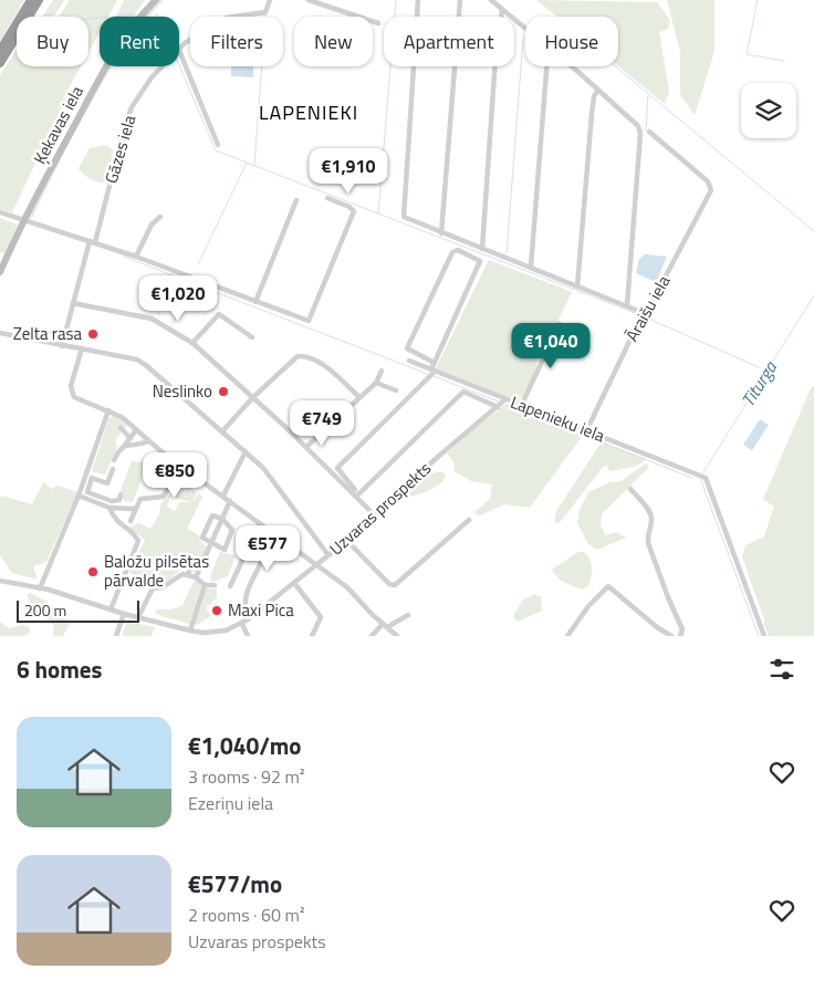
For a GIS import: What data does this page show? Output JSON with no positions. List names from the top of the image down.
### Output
{
  "streets": {
    "main road": ["Ķekavas iela"],
    "street": [
      "Gāzes iela",
      "Āraišu iela",
      "Lapenieku iela",
      "Uzvaras prospekts"
    ]
  },
  "crossings": [
    ["Āraišu iela", "Lapenieku iela"],
    ["Lapenieku iela", "Uzvaras prospekts"]
  ],
  "districts": ["LAPENIEKI"],
  "water": ["Titurga"],
  "places": [
    "Zelta rasa",
    "Neslinko",
    "Baložu pilsētas pārvalde",
    "Maxi Pica"
  ],
  "scale_bar": "200 m",
  "page": {
    "chip": [
      "Buy",
      "Rent",
      "Filters",
      "New",
      "Apartment",
      "House"
    ],
    "price": [
      "€1,910",
      "€1,020",
      "€1,040",
      "€749",
      "€850",
      "€577"
    ],
    "scale": "200 m",
    "heading": "6 homes",
    "list": [
      {
        "name": "€1,040/mo",
        "note": "3 rooms · 92 m² · Ezeriņu iela"
      },
      {
        "name": "€577/mo",
        "note": "2 rooms · 60 m² · Uzvaras prospekts"
      }
    ]
  }
}
